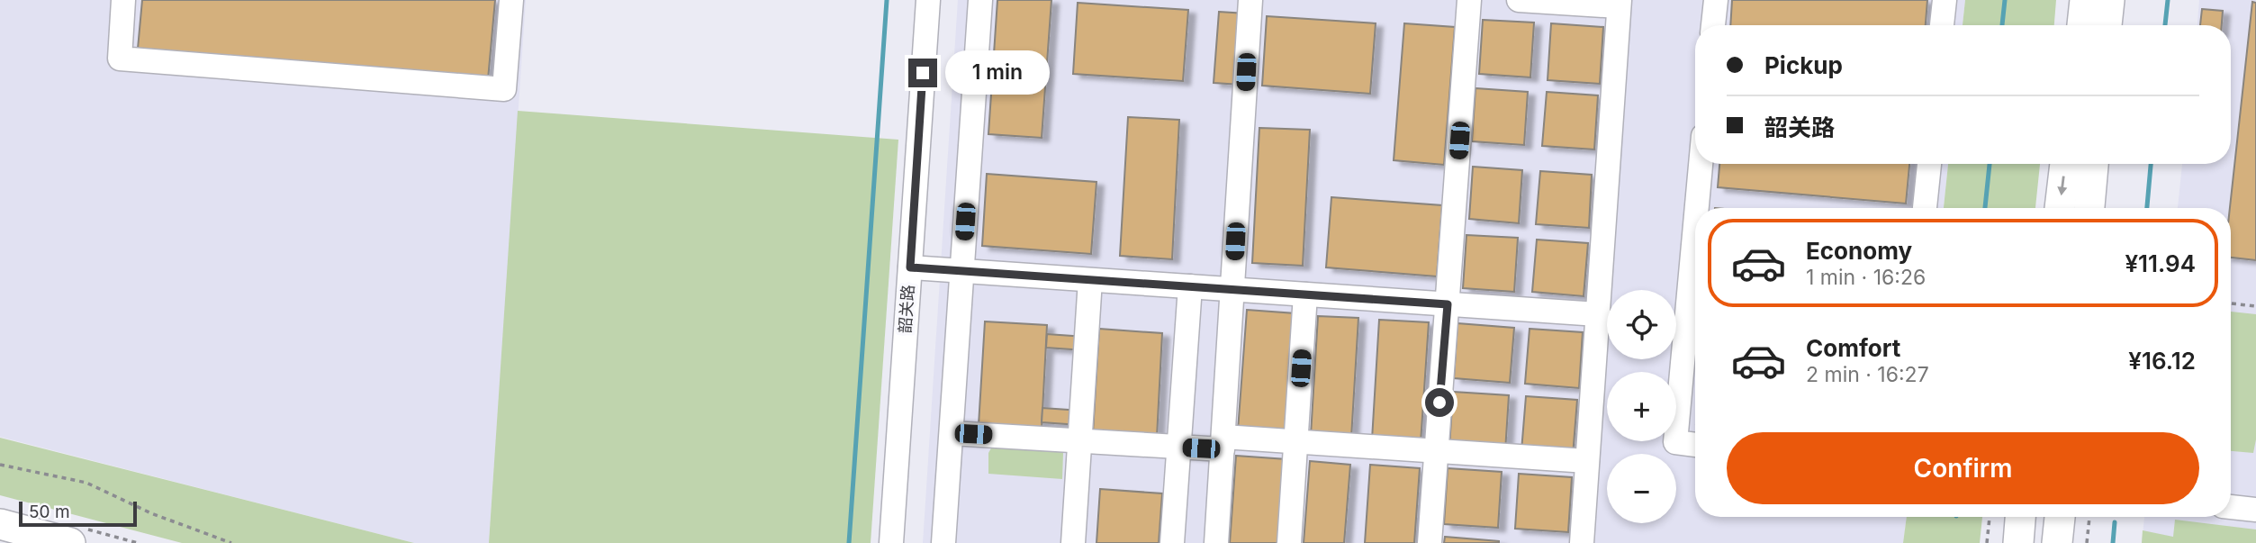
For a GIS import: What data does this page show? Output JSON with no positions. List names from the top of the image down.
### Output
{
  "streets": {
    "street": ["韶关路"]
  },
  "scale_bar": "50 m",
  "page": {
    "banner": ["Pickup", "韶关路"],
    "bubble": "1 min",
    "list": [
      {
        "name": "Economy",
        "note": "1 min · 16:26",
        "value": "¥11.94"
      },
      {
        "name": "Comfort",
        "note": "2 min · 16:27",
        "value": "¥16.12"
      }
    ],
    "map_buttons": ["+", "−"],
    "buttons": "Confirm",
    "scale": "50 m"
  }
}
